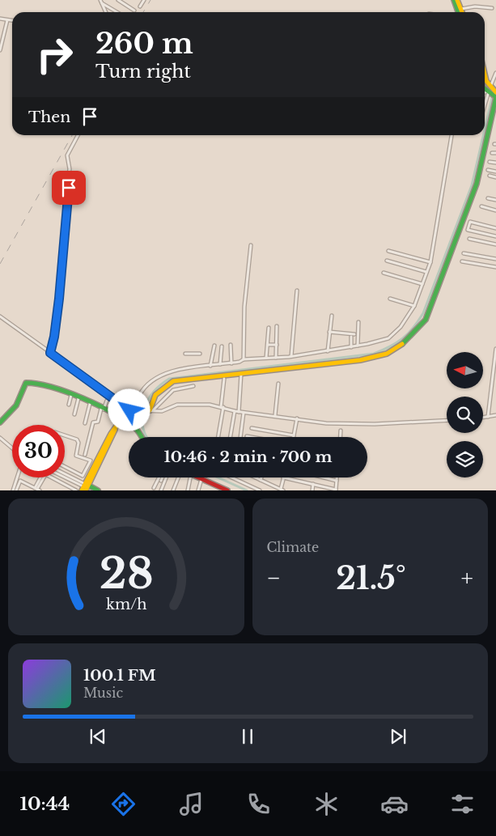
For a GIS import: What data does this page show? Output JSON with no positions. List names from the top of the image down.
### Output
{
  "north": "left",
  "page": {
    "turn": ["260 m", "Turn right"],
    "then": "Then",
    "limit": "30",
    "trip": "10:46 · 2 min · 700 m",
    "tile": "Climate",
    "heat": ["−", "21.5°", "+"],
    "song": ["100.1 FM", "Music"],
    "tabs": "10:44",
    "gauge": ["28", "km/h"]
  }
}
